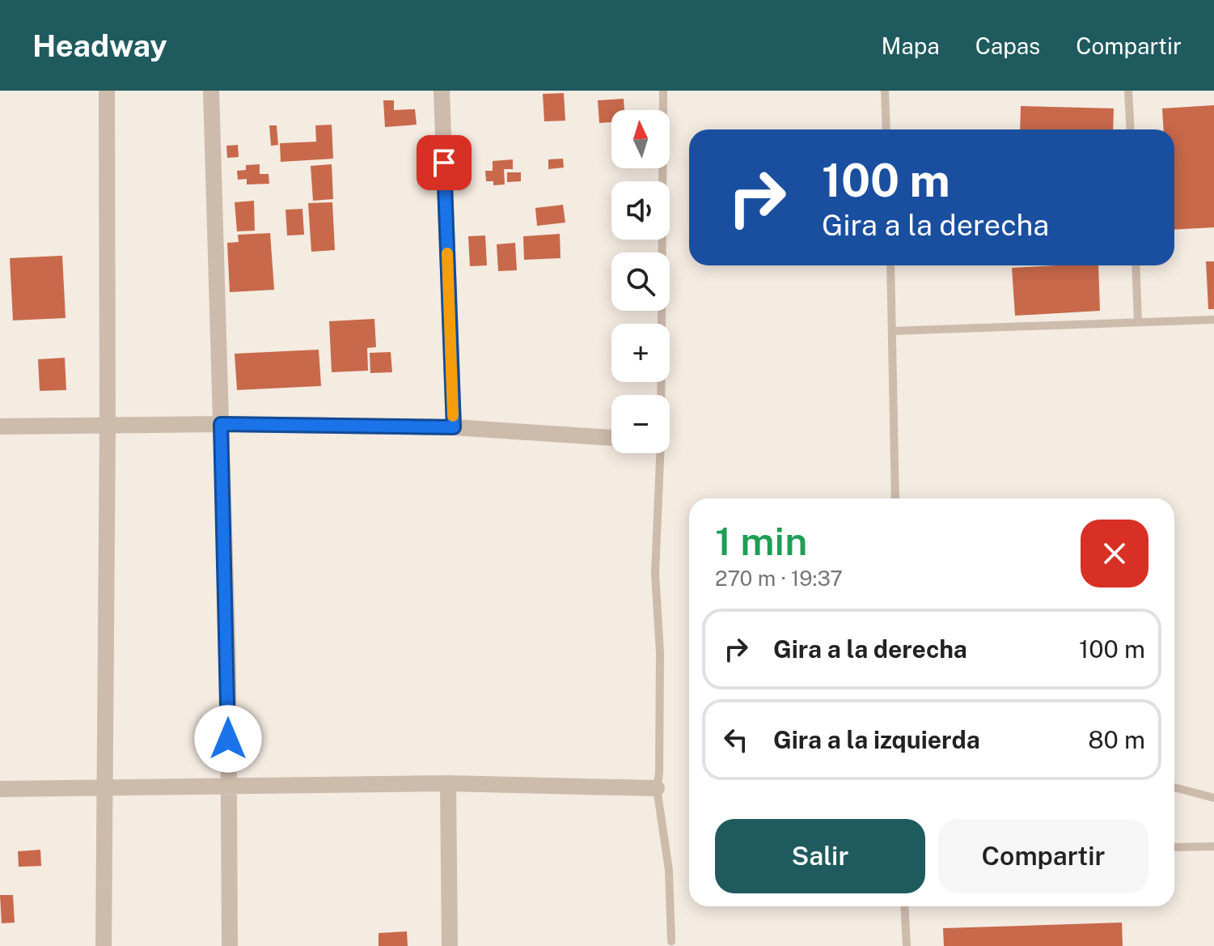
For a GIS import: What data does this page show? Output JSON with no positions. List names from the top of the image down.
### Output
{
  "north": "top",
  "page": {
    "header": "Headway",
    "nav": ["Mapa", "Capas", "Compartir"],
    "map_buttons": ["+", "−"],
    "turn": ["100 m", "Gira a la derecha"],
    "heading": ["1 min", "270 m · 19:37"],
    "list": [
      {
        "name": "Gira a la derecha",
        "value": "100 m"
      },
      {
        "name": "Gira a la izquierda",
        "value": "80 m"
      }
    ],
    "buttons": ["Salir", "Compartir"]
  }
}
